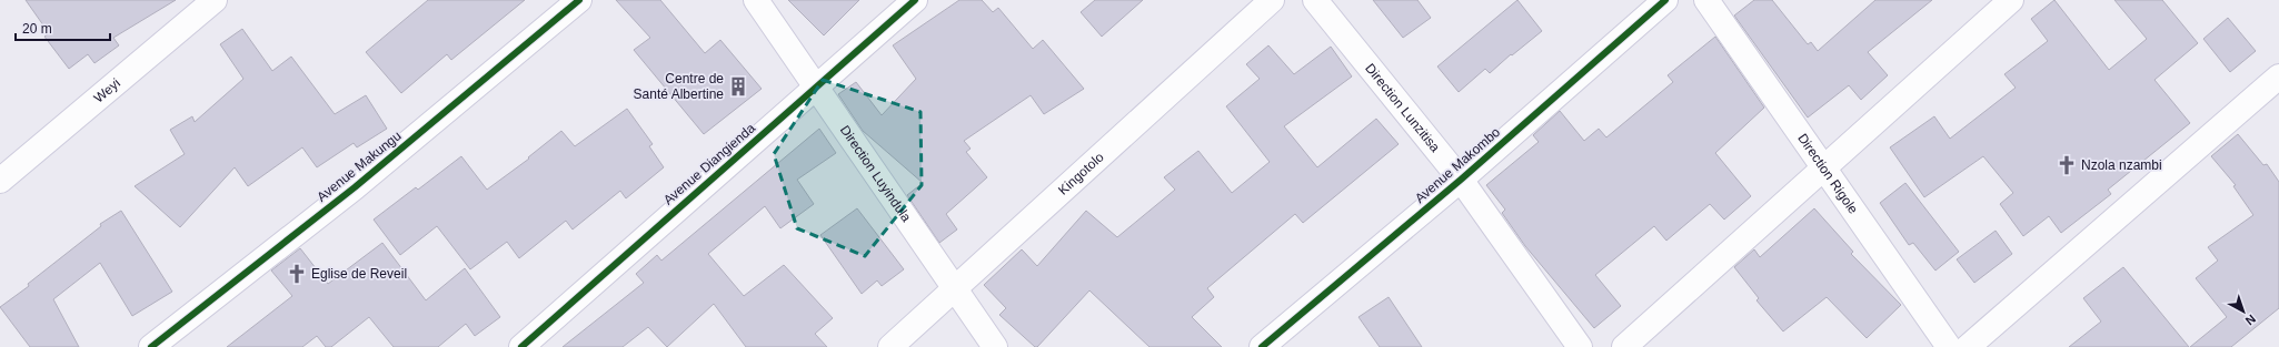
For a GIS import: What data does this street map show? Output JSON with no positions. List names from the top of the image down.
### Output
{
  "streets": {
    "street": [
      "Weyi",
      "Direction Lunzitisa",
      "Avenue Diangienda",
      "Avenue Makombo",
      "Avenue Makungu",
      "Direction Luyindula",
      "Kingotolo",
      "Direction Rigole"
    ]
  },
  "crossings": [
    ["Direction Lunzitisa", "Avenue Makombo"],
    ["Avenue Diangienda", "Direction Luyindula"],
    ["Direction Luyindula", "Kingotolo"]
  ],
  "places": {
    "building": ["Centre de Santé Albertine"],
    "church": ["Nzola nzambi", "Eglise de Reveil"]
  },
  "scale_bar": "20 m",
  "north": "bottom right"
}
